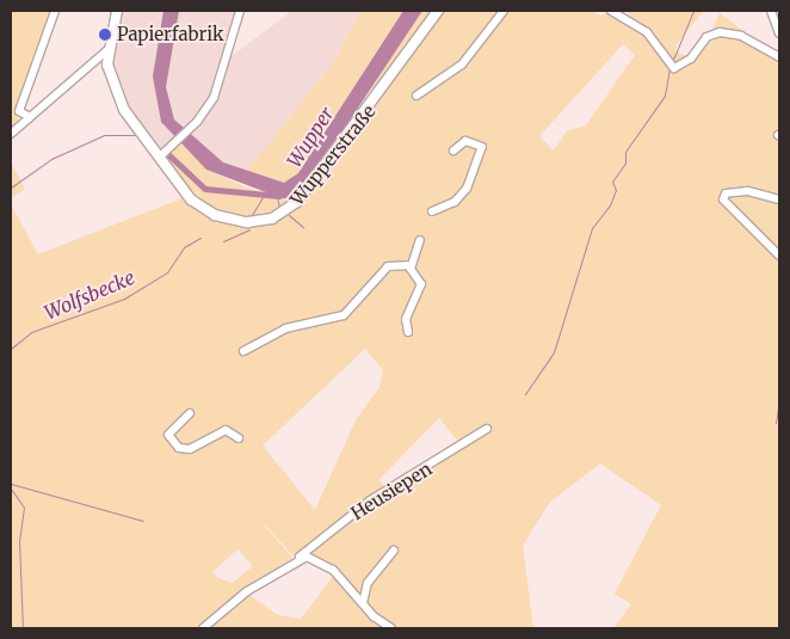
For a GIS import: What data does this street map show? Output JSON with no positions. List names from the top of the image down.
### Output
{
  "streets": {
    "main road": ["Wupperstraße"],
    "street": ["Heusiepen"]
  },
  "water": ["Wupper", "Wolfsbecke"],
  "places": ["Papierfabrik"]
}
